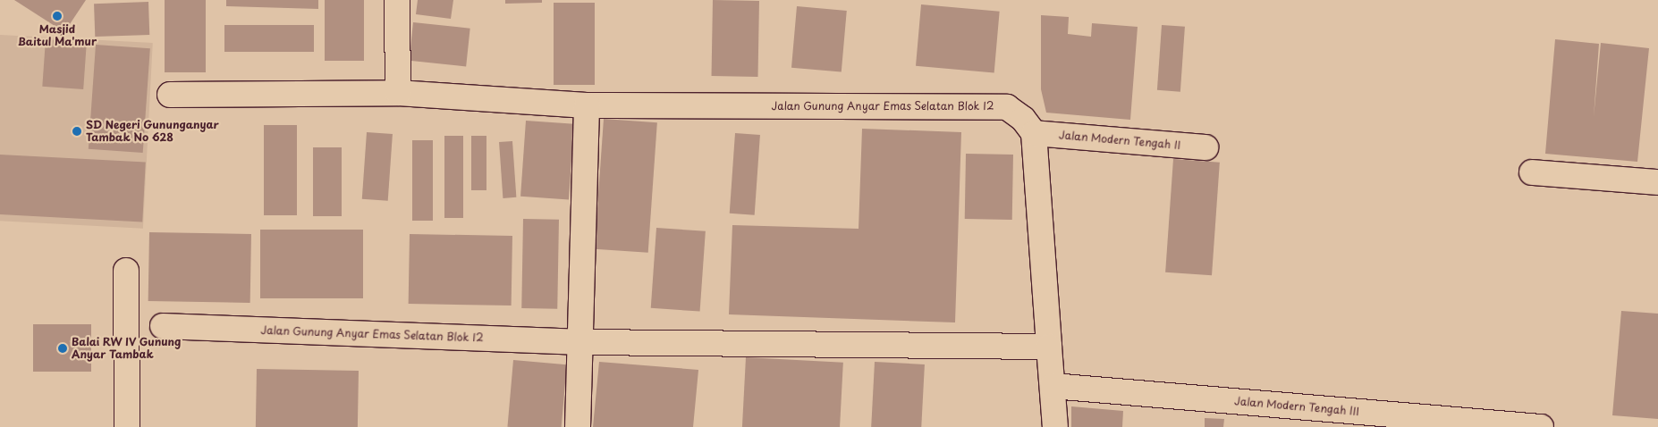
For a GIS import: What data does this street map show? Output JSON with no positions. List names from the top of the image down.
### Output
{
  "streets": {
    "street": ["Jalan Gunung Anyar Emas Selatan Blok I2", "Jalan Modern Tengah II", "Jalan Modern Tengah III"]
  },
  "crossings": [
    ["Jalan Gunung Anyar Emas Selatan Blok I2", "Jalan Modern Tengah II"]
  ],
  "places": ["Masjid Baitul Ma'mur", "SD Negeri Gununganyar Tambak No 628", "Balai RW IV Gunung Anyar Tambak"]
}
